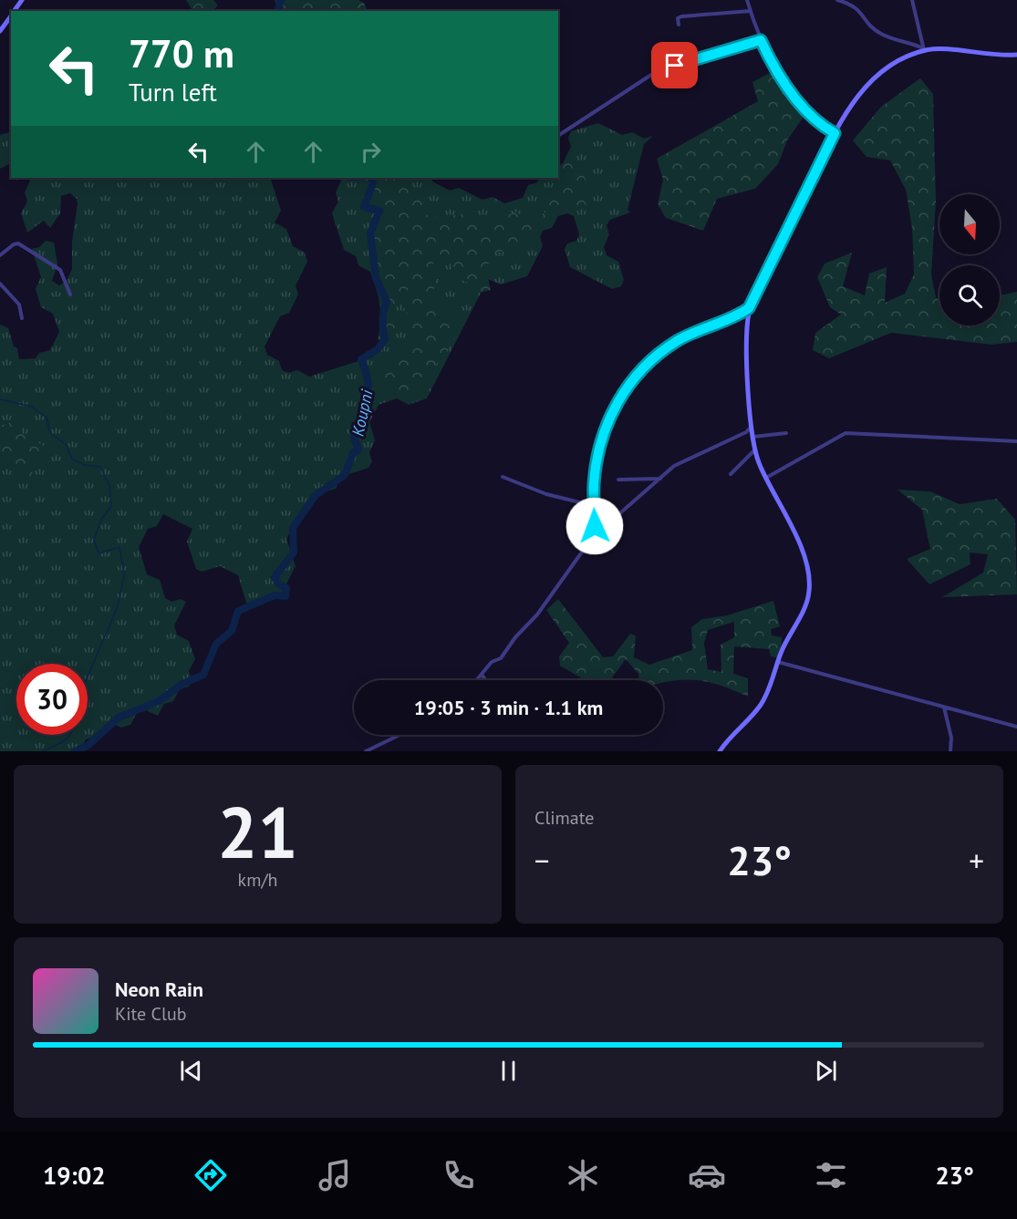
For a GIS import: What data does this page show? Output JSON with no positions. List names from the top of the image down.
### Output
{
  "water": ["Koupni"],
  "north": "bottom",
  "page": {
    "turn": ["770 m", "Turn left"],
    "limit": "30",
    "trip": "19:05 · 3 min · 1.1 km",
    "tile": [
      ["21", "km/h"],
      "Climate"
    ],
    "heat": ["−", "23°", "+"],
    "song": ["Neon Rain", "Kite Club"],
    "tabs": ["19:02", "23°"]
  }
}
